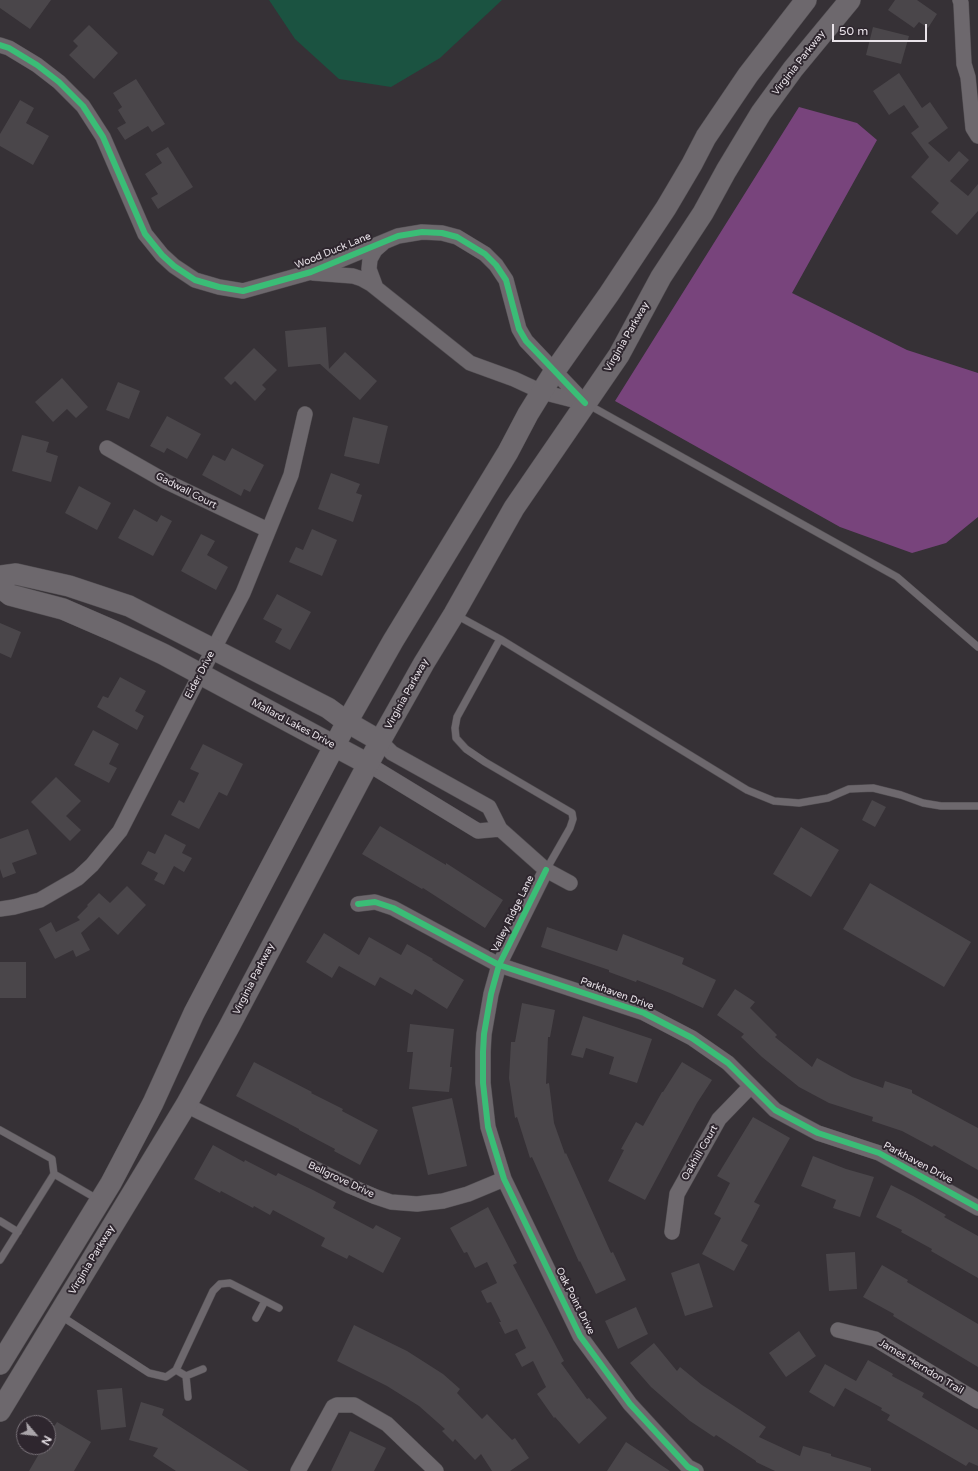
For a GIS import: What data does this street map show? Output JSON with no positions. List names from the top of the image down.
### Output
{
  "streets": {
    "main road": ["Virginia Parkway", "Mallard Lakes Drive"],
    "street": [
      "Wood Duck Lane",
      "Gadwall Court",
      "Eider Drive",
      "Valley Ridge Lane",
      "Parkhaven Drive",
      "Oakhill Court",
      "Bellgrove Drive",
      "Oak Point Drive",
      "James Herndon Trail"
    ]
  },
  "crossings": [
    ["Virginia Parkway", "Wood Duck Lane"],
    ["Virginia Parkway", "Mallard Lakes Drive"],
    ["Virginia Parkway", "Bellgrove Drive"],
    ["Gadwall Court", "Eider Drive"],
    ["Eider Drive", "Mallard Lakes Drive"],
    ["Valley Ridge Lane", "Parkhaven Drive"],
    ["Valley Ridge Lane", "Bellgrove Drive"],
    ["Valley Ridge Lane", "Oak Point Drive"],
    ["Parkhaven Drive", "Oakhill Court"],
    ["Bellgrove Drive", "Oak Point Drive"]
  ],
  "scale_bar": "50 m",
  "north": "bottom right"
}
